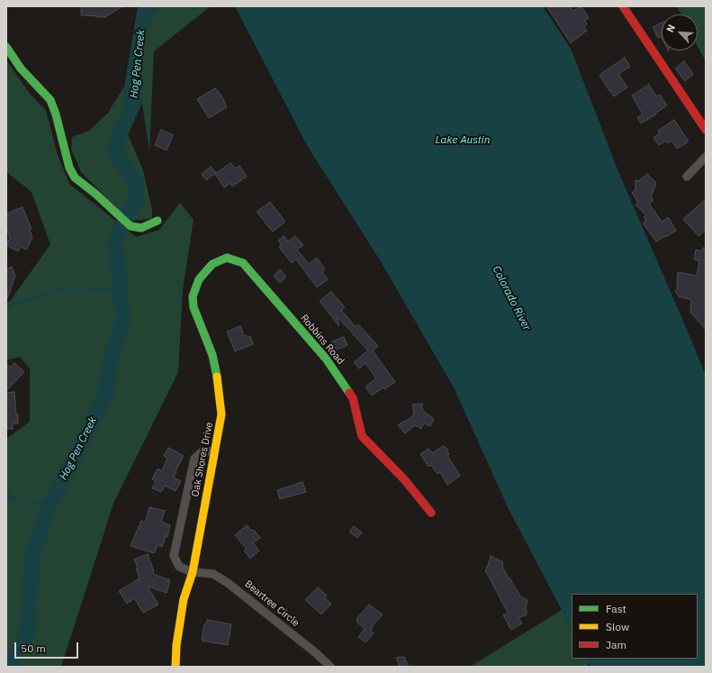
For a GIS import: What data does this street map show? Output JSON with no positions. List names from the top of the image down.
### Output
{
  "streets": {
    "street": ["Robbins Road", "Oak Shores Drive", "Beartree Circle"]
  },
  "crossings": [
    ["Robbins Road", "Oak Shores Drive"],
    ["Oak Shores Drive", "Beartree Circle"]
  ],
  "water": ["Hog Pen Creek", "Lake Austin", "Colorado River"],
  "legend": ["Fast", "Slow", "Jam"],
  "scale_bar": "50 m",
  "north": "top left"
}
